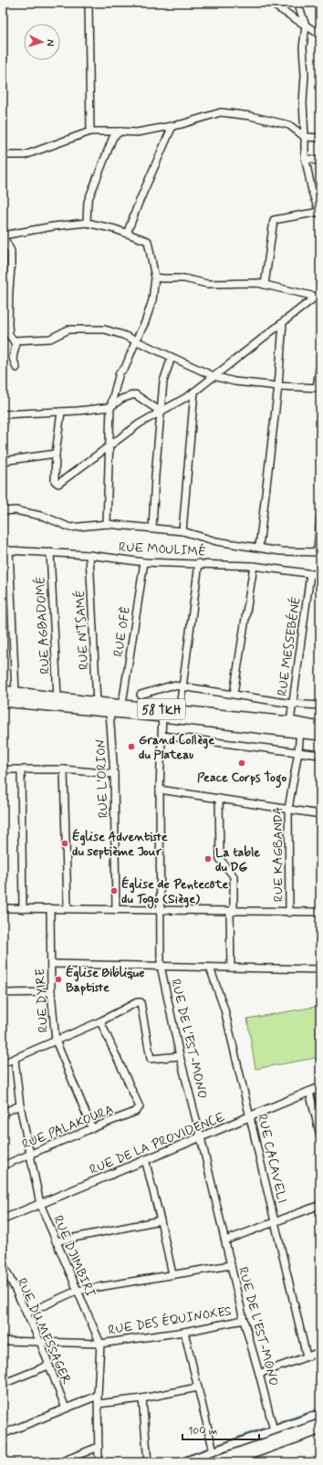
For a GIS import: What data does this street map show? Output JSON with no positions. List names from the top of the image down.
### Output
{
  "streets": {
    "highway": ["58 TKH"],
    "street": [
      "RUE MOULIMÉ",
      "RUE AGBADOMÉ",
      "RUE N'TSAMÉ",
      "RUE OFÈ",
      "RUE MESSEBÉNÉ",
      "RUE L'ORION",
      "RUE KAGBANDA",
      "RUE DYIRE",
      "RUE DE L'EST-MONO",
      "RUE PALAKOURA",
      "RUE DE LA PROVIDENCE",
      "RUE CACAVELI",
      "RUE DJIMBIRI",
      "RUE DES ÉQUINOXES",
      "RUE DU MESSAGER"
    ]
  },
  "crossings": [
    ["RUE MOULIMÉ", "RUE AGBADOMÉ"],
    ["RUE MOULIMÉ", "RUE N'TSAMÉ"],
    ["RUE MOULIMÉ", "RUE OFÈ"],
    ["RUE MOULIMÉ", "RUE MESSEBÉNÉ"],
    ["RUE AGBADOMÉ", "58 TKH"],
    ["RUE N'TSAMÉ", "58 TKH"],
    ["RUE OFÈ", "58 TKH"],
    ["RUE MESSEBÉNÉ", "58 TKH"],
    ["58 TKH", "RUE L'ORION"],
    ["58 TKH", "RUE KAGBANDA"],
    ["58 TKH", "RUE DE L'EST-MONO"],
    ["RUE DYIRE", "RUE PALAKOURA"],
    ["RUE DE L'EST-MONO", "RUE DE LA PROVIDENCE"],
    ["RUE DE L'EST-MONO", "RUE DES ÉQUINOXES"],
    ["RUE PALAKOURA", "RUE DJIMBIRI"],
    ["RUE DE LA PROVIDENCE", "RUE CACAVELI"],
    ["RUE DE LA PROVIDENCE", "RUE DJIMBIRI"],
    ["RUE DJIMBIRI", "RUE DES ÉQUINOXES"],
    ["RUE DES ÉQUINOXES", "RUE DU MESSAGER"]
  ],
  "places": [
    "Grand Collège du Plateau",
    "Peace Corps Togo",
    "Église Adventiste du septième Jour",
    "La table du DG",
    "Église de Pentecôte du Togo (Siège)",
    "Église Biblique Baptiste"
  ],
  "scale_bar": "100 m",
  "north": "right"
}
